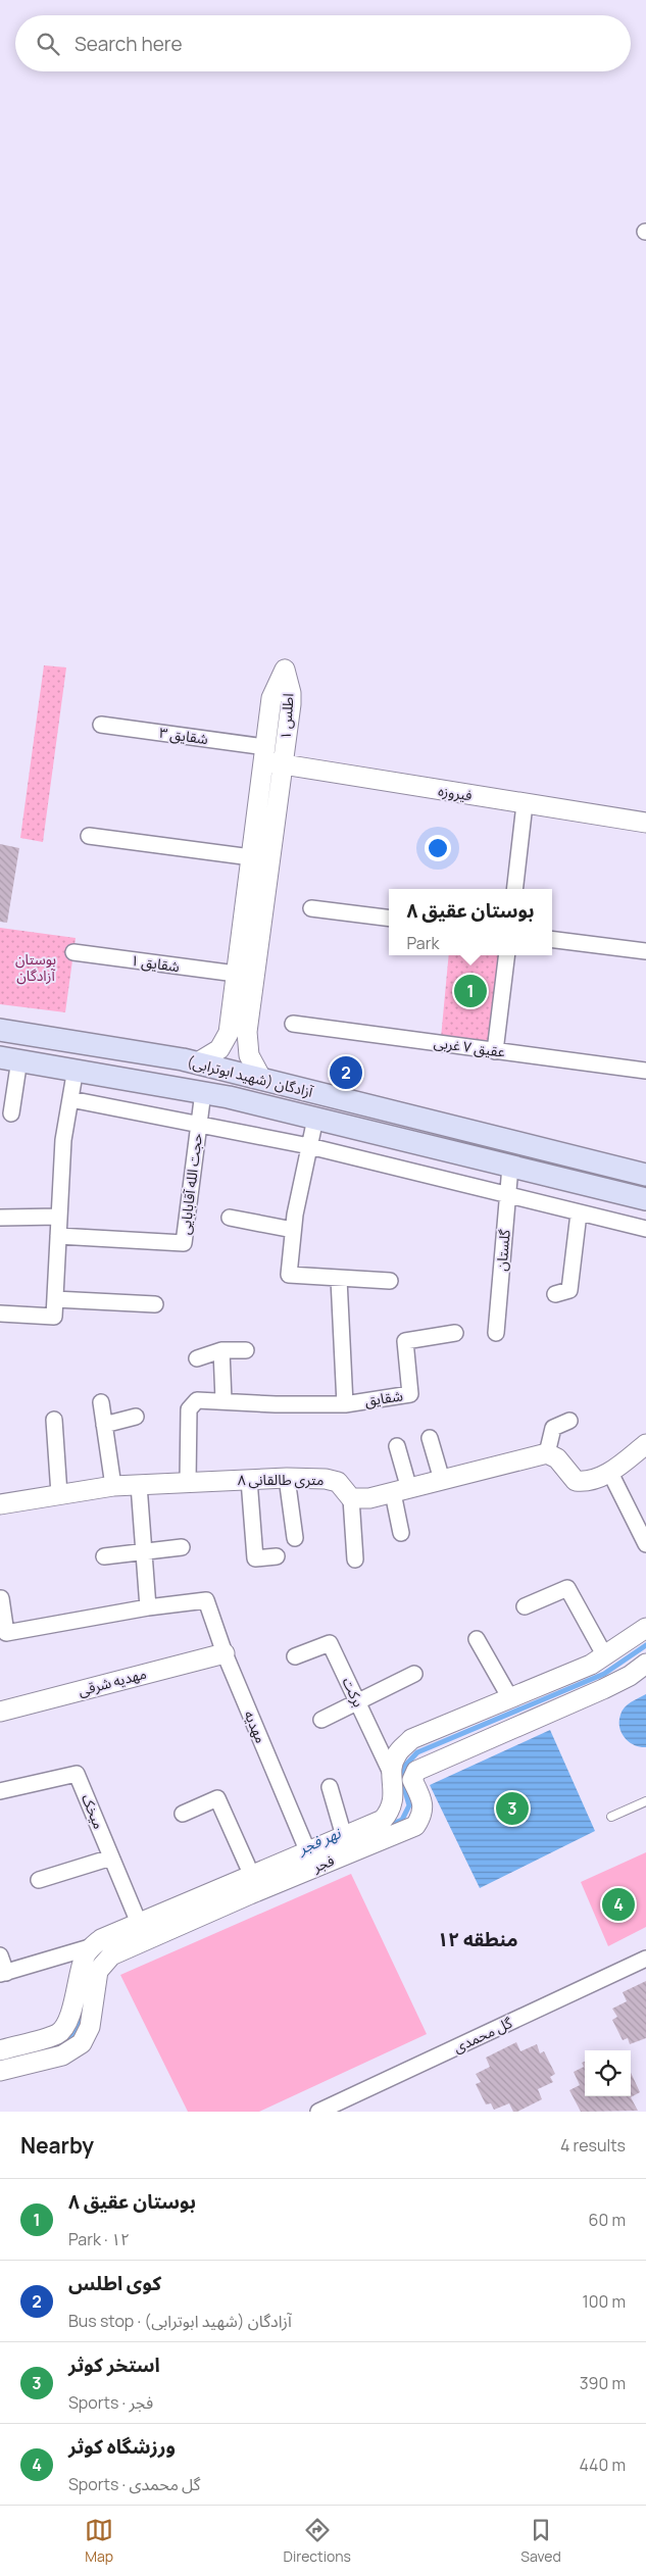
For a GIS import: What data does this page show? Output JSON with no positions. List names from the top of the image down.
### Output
{
  "streets": {
    "main road": ["آزادگان (شهید ابوترابی)"],
    "street": [
      "اطلس ۱",
      "شقایق ۳",
      "فیروزه",
      "شقایق ۱",
      "عقیق ۷ غربی",
      "حجت الله آقابابایی",
      "گلستان",
      "شقایق",
      "۸ متری طالقانی",
      "مهدیه شرقی",
      "برکت",
      "مهدیه",
      "میخک",
      "فجر",
      "گل محمدی"
    ]
  },
  "crossings": [
    ["اطلس ۱", "شقایق ۳"],
    ["اطلس ۱", "فیروزه"],
    ["اطلس ۱", "شقایق ۱"],
    ["اطلس ۱", "آزادگان (شهید ابوترابی)"],
    ["شقایق ۳", "فیروزه"],
    ["آزادگان (شهید ابوترابی)", "حجت الله آقابابایی"],
    ["آزادگان (شهید ابوترابی)", "گلستان"],
    ["مهدیه شرقی", "مهدیه"],
    ["برکت", "فجر"],
    ["مهدیه", "فجر"],
    ["میخک", "فجر"]
  ],
  "districts": ["منطقه ۱۲"],
  "water": ["نهر فجر"],
  "parks": ["بوستان آزادگان"],
  "page": {
    "search": "Search here",
    "popup": ["بوستان عقیق ۸", "Park"],
    "pins": [
      "1",
      "2",
      "3",
      "4"
    ],
    "heading": ["Nearby", "4 results"],
    "list": [
      {
        "mark": "1",
        "name": "بوستان عقیق ۸",
        "note": "Park · ۱۲",
        "value": "60 m"
      },
      {
        "mark": "2",
        "name": "کوی اطلس",
        "note": "Bus stop · آزادگان (شهید ابوترابی)",
        "value": "100 m"
      },
      {
        "mark": "3",
        "name": "استخر کوثر",
        "note": "Sports · فجر",
        "value": "390 m"
      },
      {
        "mark": "4",
        "name": "ورزشگاه کوثر",
        "note": "Sports · گل محمدی",
        "value": "440 m"
      }
    ],
    "nav": ["Map", "Directions", "Saved"]
  }
}
